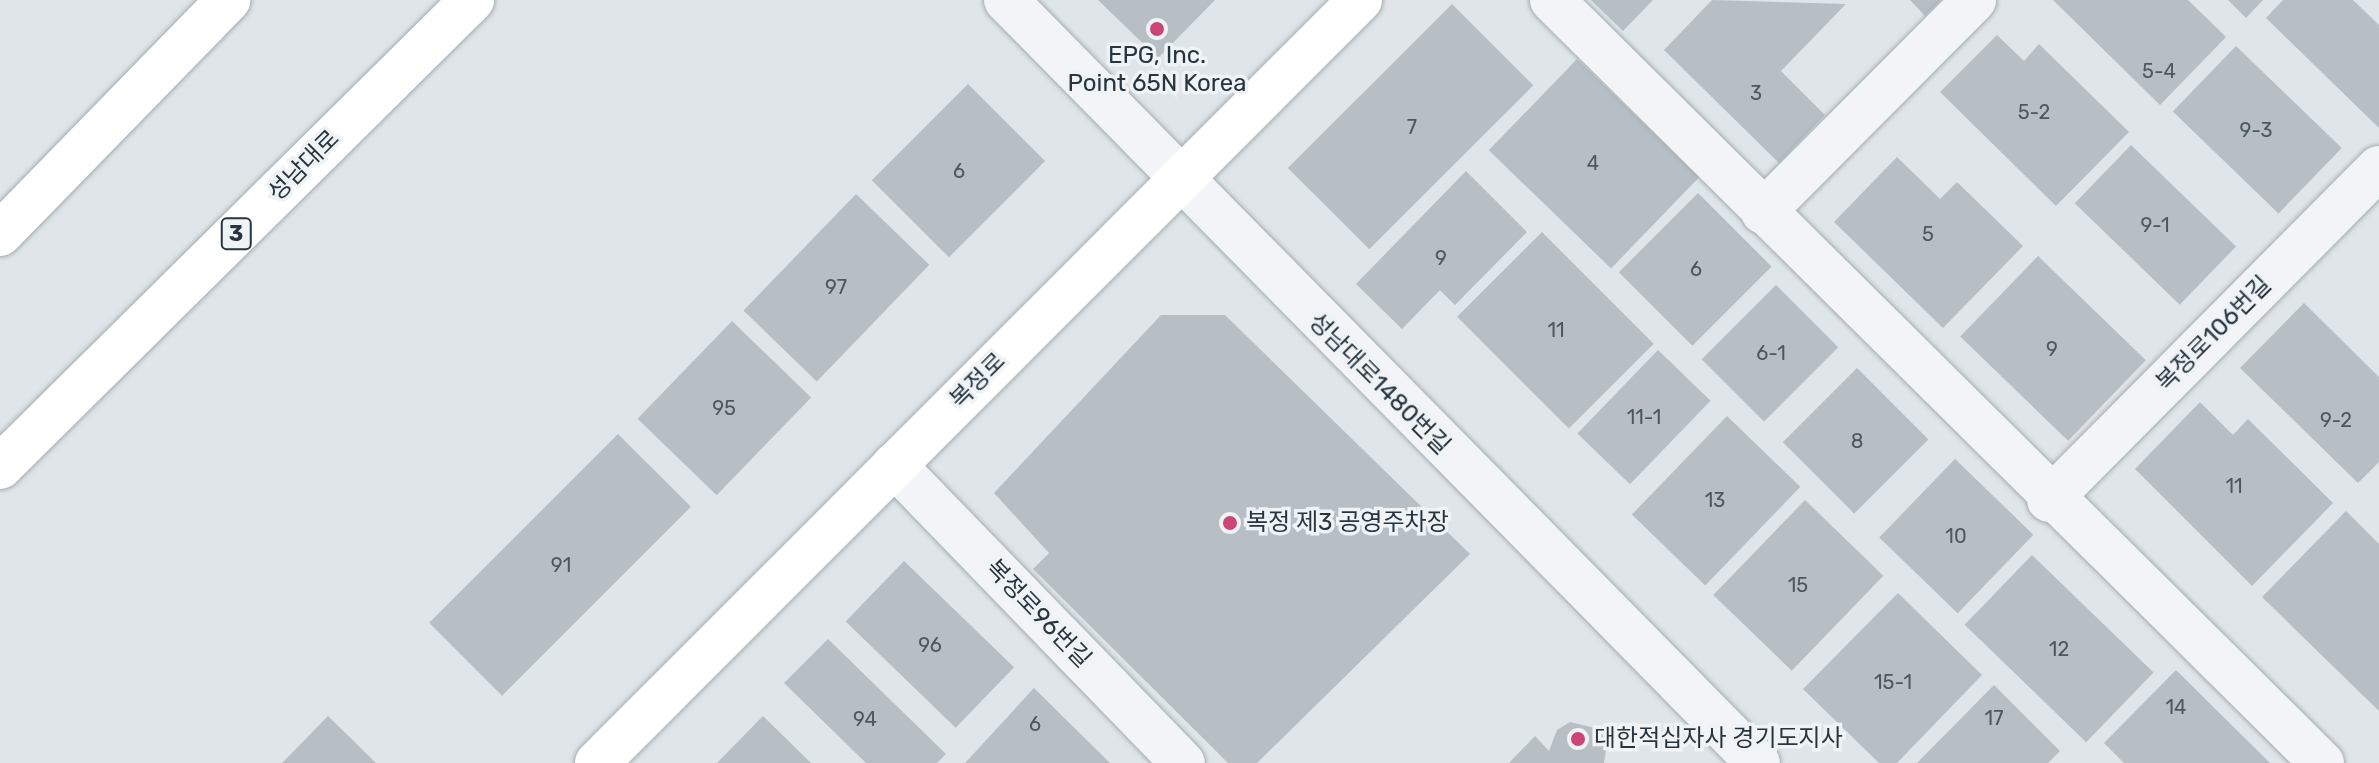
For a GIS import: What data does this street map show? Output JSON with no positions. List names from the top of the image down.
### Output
{
  "streets": {
    "street": [
      "성남대로",
      "3",
      "복정로106번길",
      "복정로",
      "성남대로1480번길",
      "복정로96번길"
    ]
  },
  "crossings": [
    ["복정로", "성남대로1480번길"],
    ["복정로", "복정로96번길"]
  ],
  "places": ["EPG, Inc. Point 65N Korea", "복정 제3 공영주차장", "대한적십자사 경기도지사"],
  "house_numbers": [
    "5-4",
    "3",
    "5-2",
    "7",
    "9-3",
    "4",
    "6",
    "9-1",
    "5",
    "9",
    "6",
    "97",
    "11",
    "9",
    "6-1",
    "95",
    "11-1",
    "9-2",
    "8",
    "11",
    "13",
    "10",
    "91",
    "15",
    "96",
    "12",
    "15-1",
    "14",
    "17",
    "94",
    "6"
  ]
}
